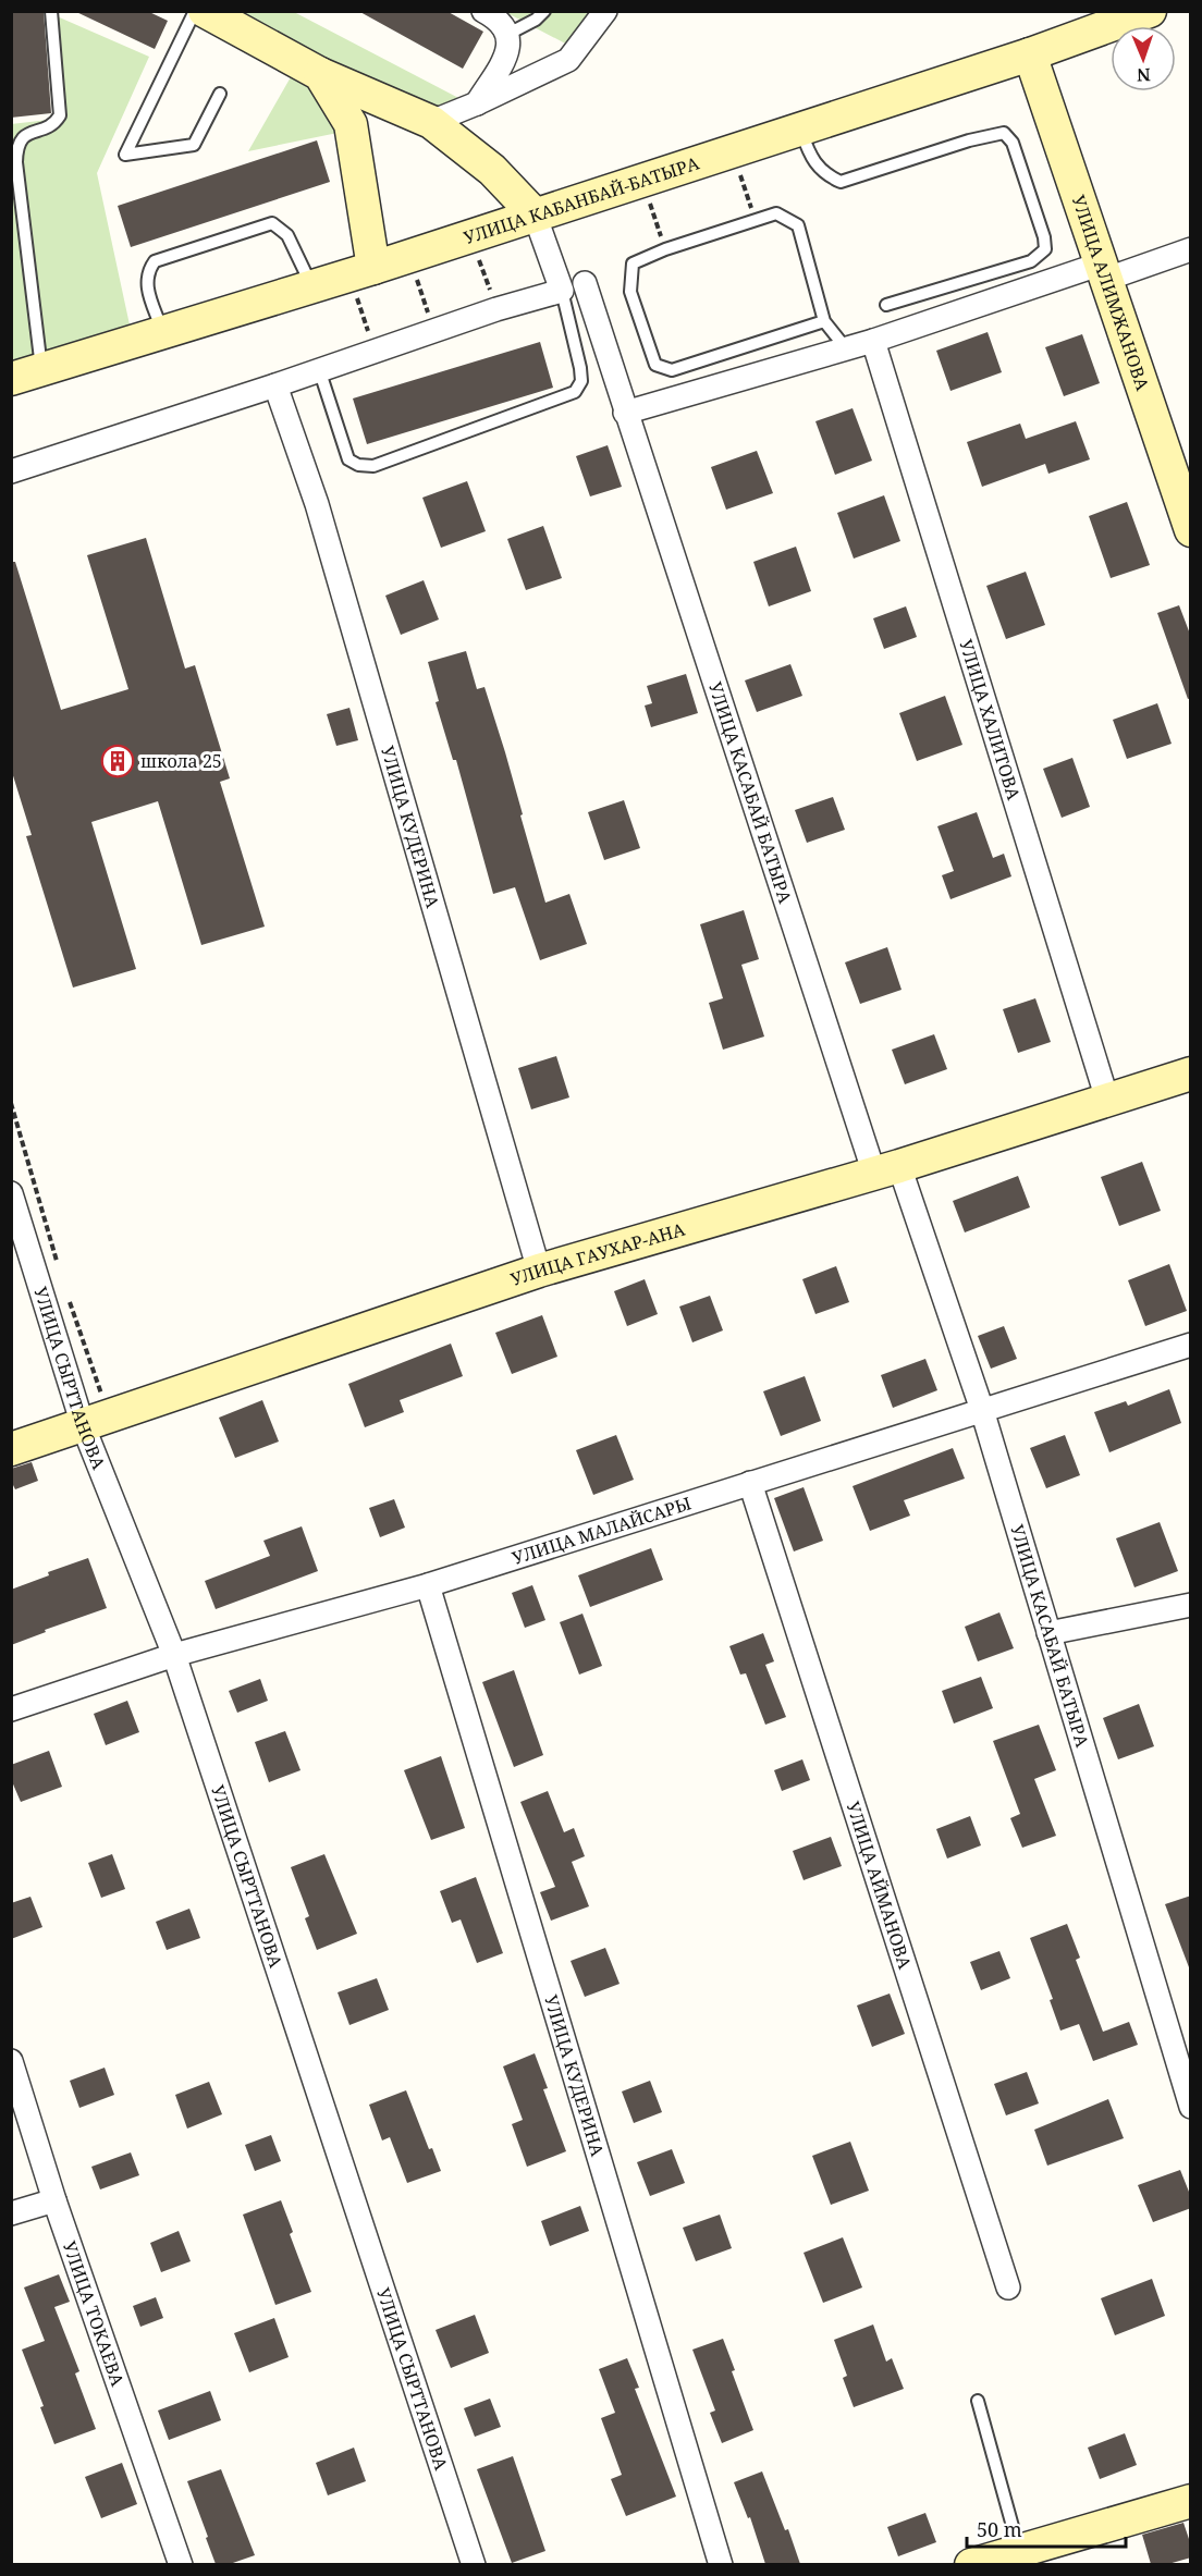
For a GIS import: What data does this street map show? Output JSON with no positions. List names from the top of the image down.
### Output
{
  "streets": {
    "street": [
      "УЛИЦА КАБАНБАЙ-БАТЫРА",
      "УЛИЦА АЛИМЖАНОВА",
      "УЛИЦА ХАЛИТОВА",
      "УЛИЦА КАСАБАЙ БАТЫРА",
      "УЛИЦА КУДЕРИНА",
      "УЛИЦА ГАУХАР-АНА",
      "УЛИЦА СЫРТТАНОВА",
      "УЛИЦА МАЛАЙСАРЫ",
      "УЛИЦА АЙМАНОВА",
      "УЛИЦА ТОКАЕВА"
    ]
  },
  "crossings": [
    ["УЛИЦА КАБАНБАЙ-БАТЫРА", "УЛИЦА АЛИМЖАНОВА"],
    ["УЛИЦА ХАЛИТОВА", "УЛИЦА ГАУХАР-АНА"],
    ["УЛИЦА КАСАБАЙ БАТЫРА", "УЛИЦА ГАУХАР-АНА"],
    ["УЛИЦА КАСАБАЙ БАТЫРА", "УЛИЦА МАЛАЙСАРЫ"],
    ["УЛИЦА КУДЕРИНА", "УЛИЦА ГАУХАР-АНА"],
    ["УЛИЦА КУДЕРИНА", "УЛИЦА МАЛАЙСАРЫ"],
    ["УЛИЦА ГАУХАР-АНА", "УЛИЦА СЫРТТАНОВА"],
    ["УЛИЦА СЫРТТАНОВА", "УЛИЦА МАЛАЙСАРЫ"],
    ["УЛИЦА МАЛАЙСАРЫ", "УЛИЦА АЙМАНОВА"]
  ],
  "places": {
    "building": ["школа 25"]
  },
  "scale_bar": "50 m",
  "north": "bottom"
}
